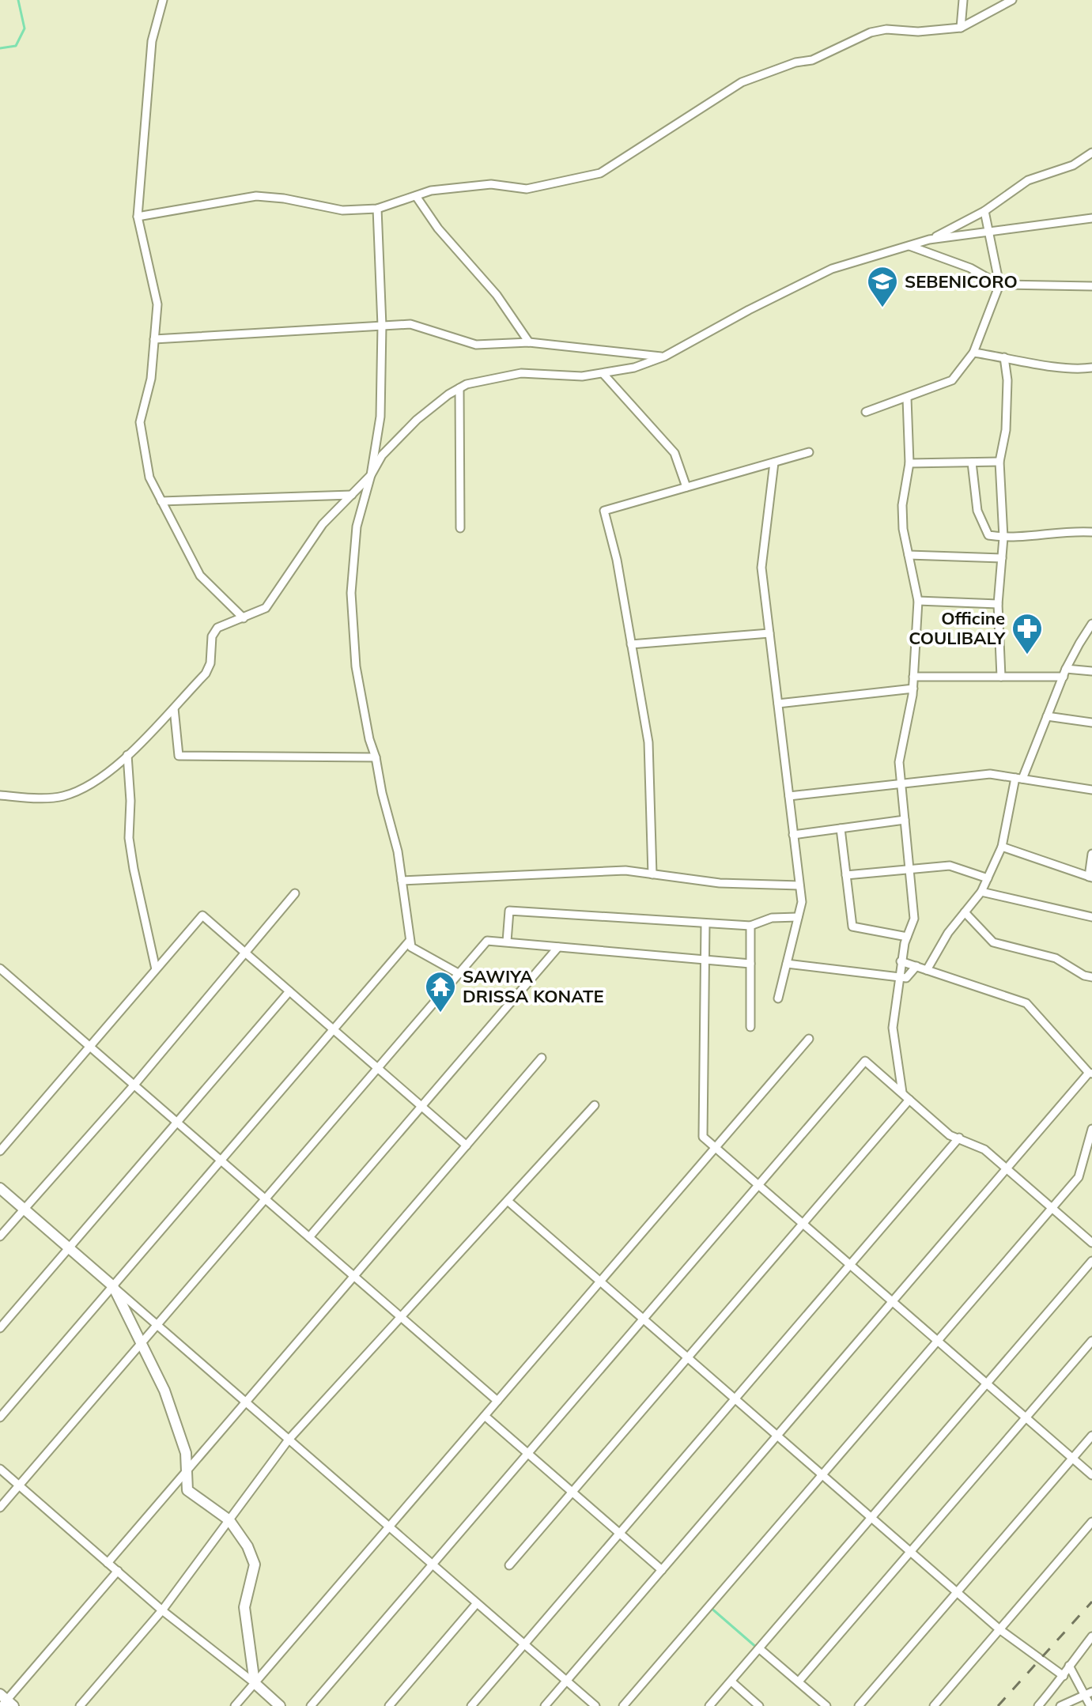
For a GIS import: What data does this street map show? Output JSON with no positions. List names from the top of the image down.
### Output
{
  "places": {
    "school or university": ["SEBENICORO"],
    "pharmacy": ["Officine COULIBALY"],
    "temple": ["SAWIYA DRISSA KONATE"]
  }
}
